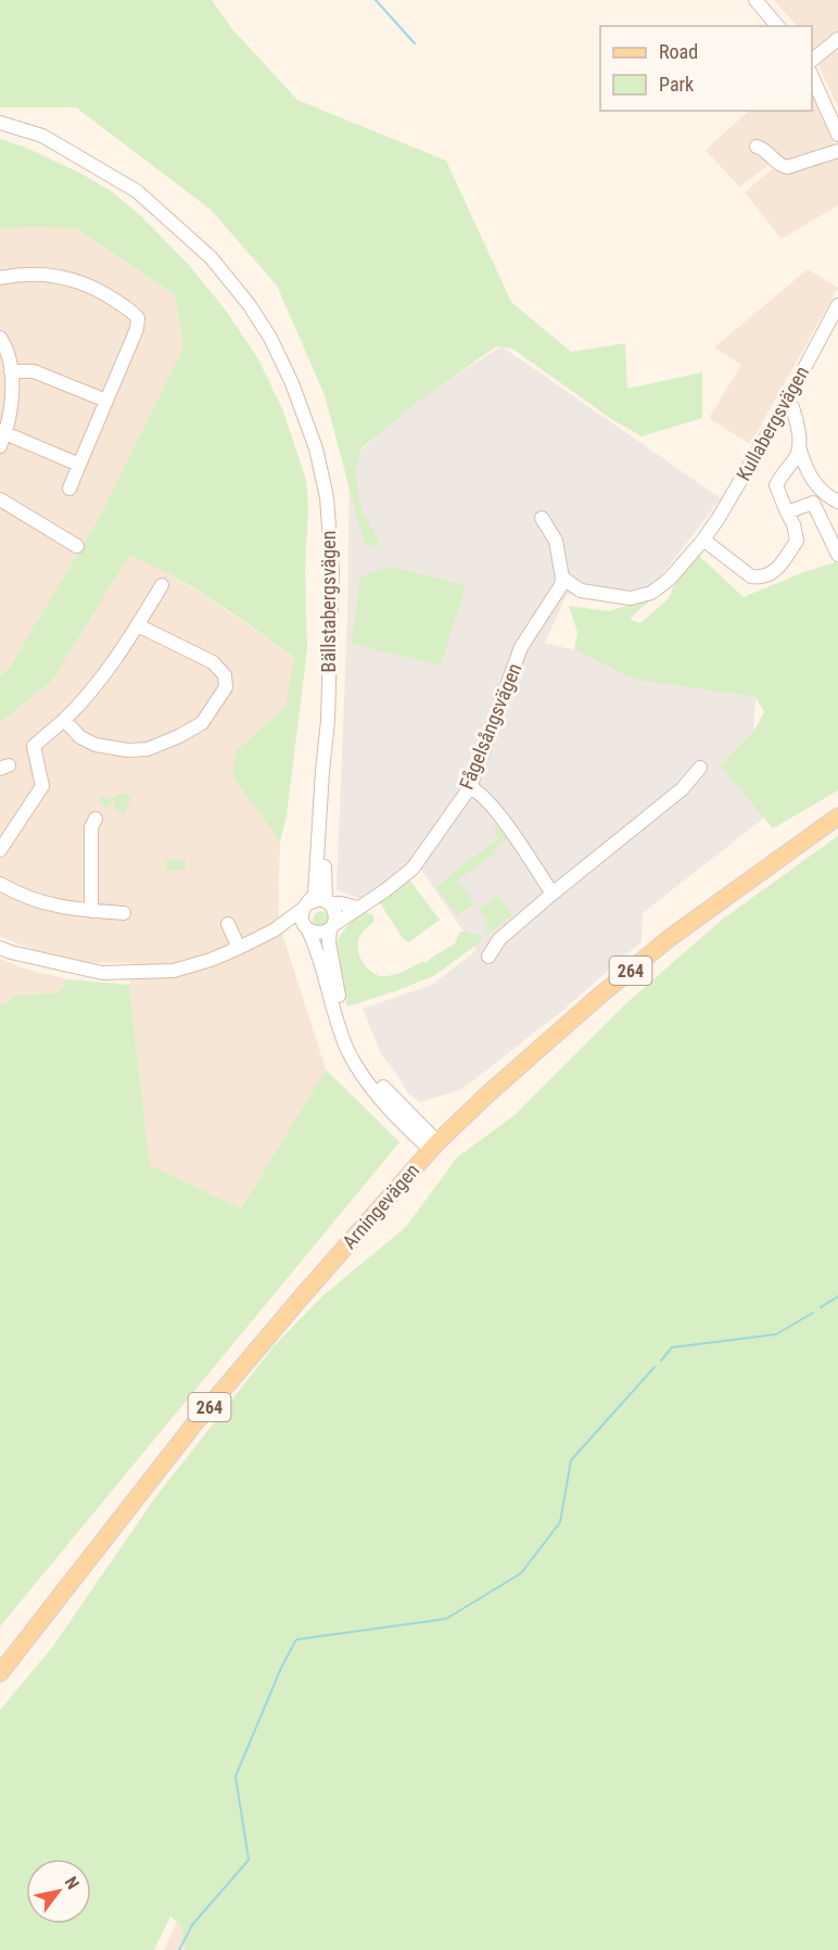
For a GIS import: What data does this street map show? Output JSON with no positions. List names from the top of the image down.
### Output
{
  "streets": {
    "main road": ["264", "Arningevägen"],
    "street": ["Kullabergsvägen", "Bällstabergsvägen", "Fågelsångsvägen"]
  },
  "crossings": [
    ["Kullabergsvägen", "Fågelsångsvägen"],
    ["Bällstabergsvägen", "Fågelsångsvägen"]
  ],
  "legend": ["Road", "Park"],
  "north": "top right"
}
